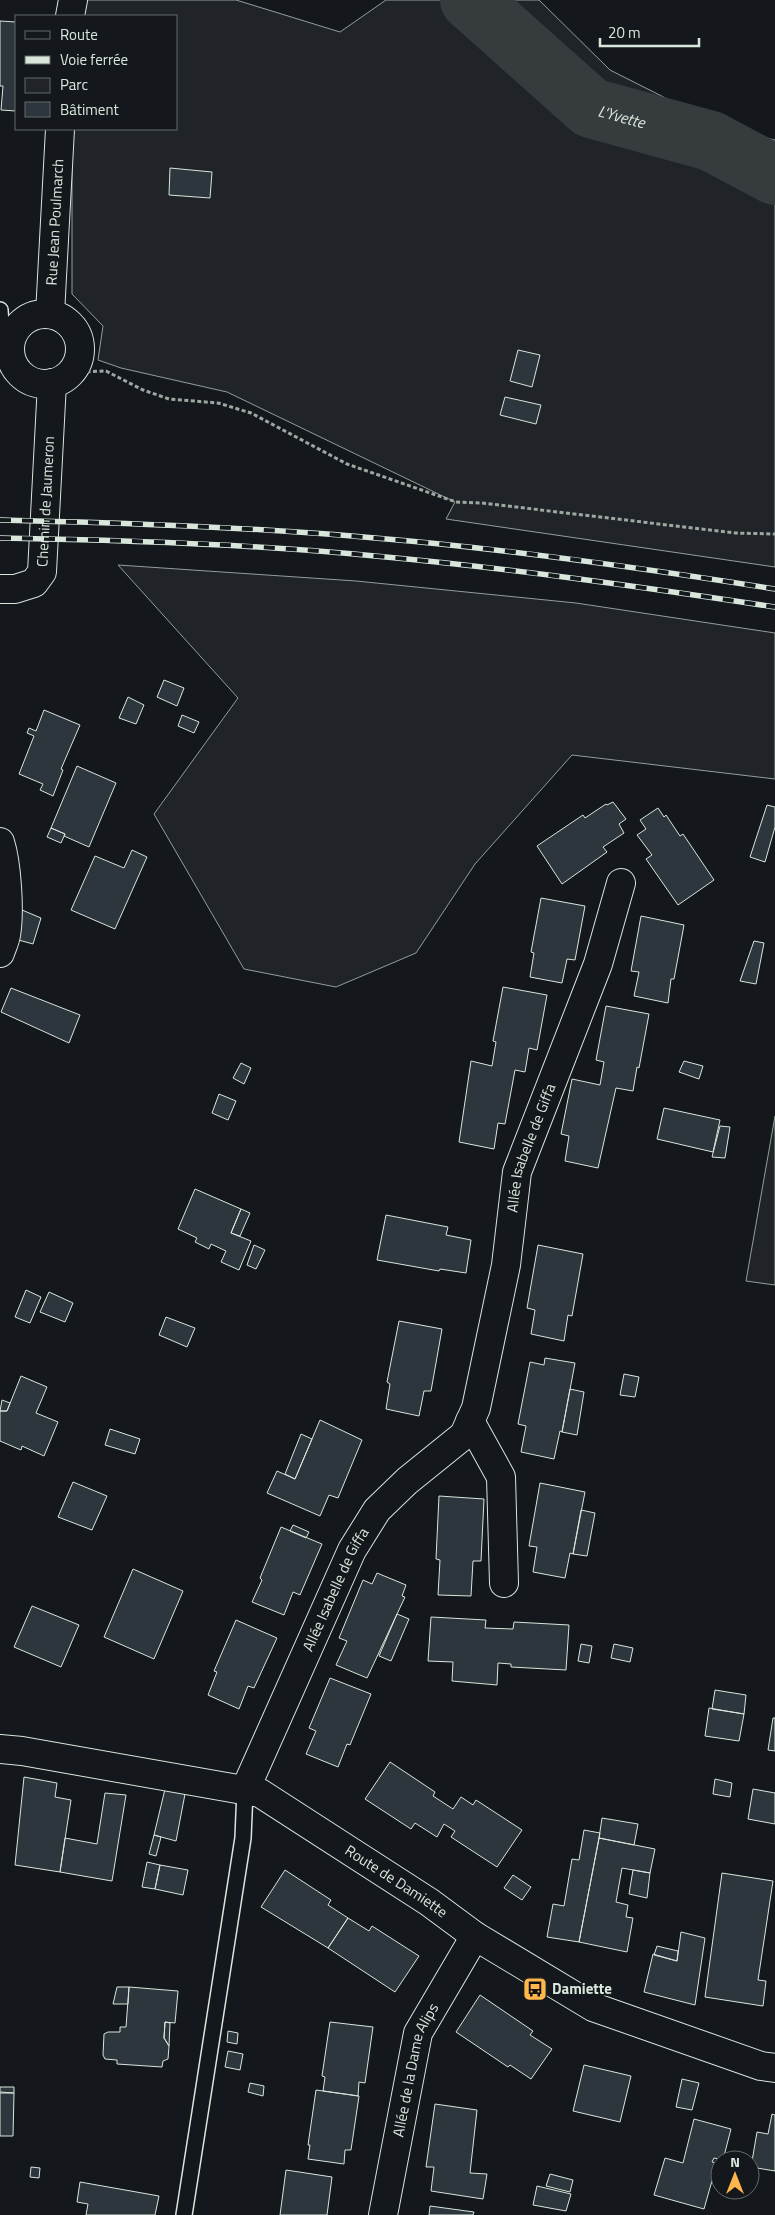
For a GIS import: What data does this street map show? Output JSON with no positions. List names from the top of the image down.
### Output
{
  "streets": {
    "street": [
      "Rue Jean Poulmarch",
      "Chemin de Jaumeron",
      "Allée Isabelle de Giffa",
      "Route de Damiette",
      "Allée de la Dame Alips"
    ]
  },
  "crossings": [
    ["Rue Jean Poulmarch", "Chemin de Jaumeron"],
    ["Allée Isabelle de Giffa", "Route de Damiette"],
    ["Route de Damiette", "Allée de la Dame Alips"]
  ],
  "water": ["L'Yvette"],
  "places": {
    "bus stop": ["Damiette"]
  },
  "legend": [
    "Route",
    "Voie ferrée",
    "Parc",
    "Bâtiment"
  ],
  "scale_bar": "20 m",
  "north": "top"
}
